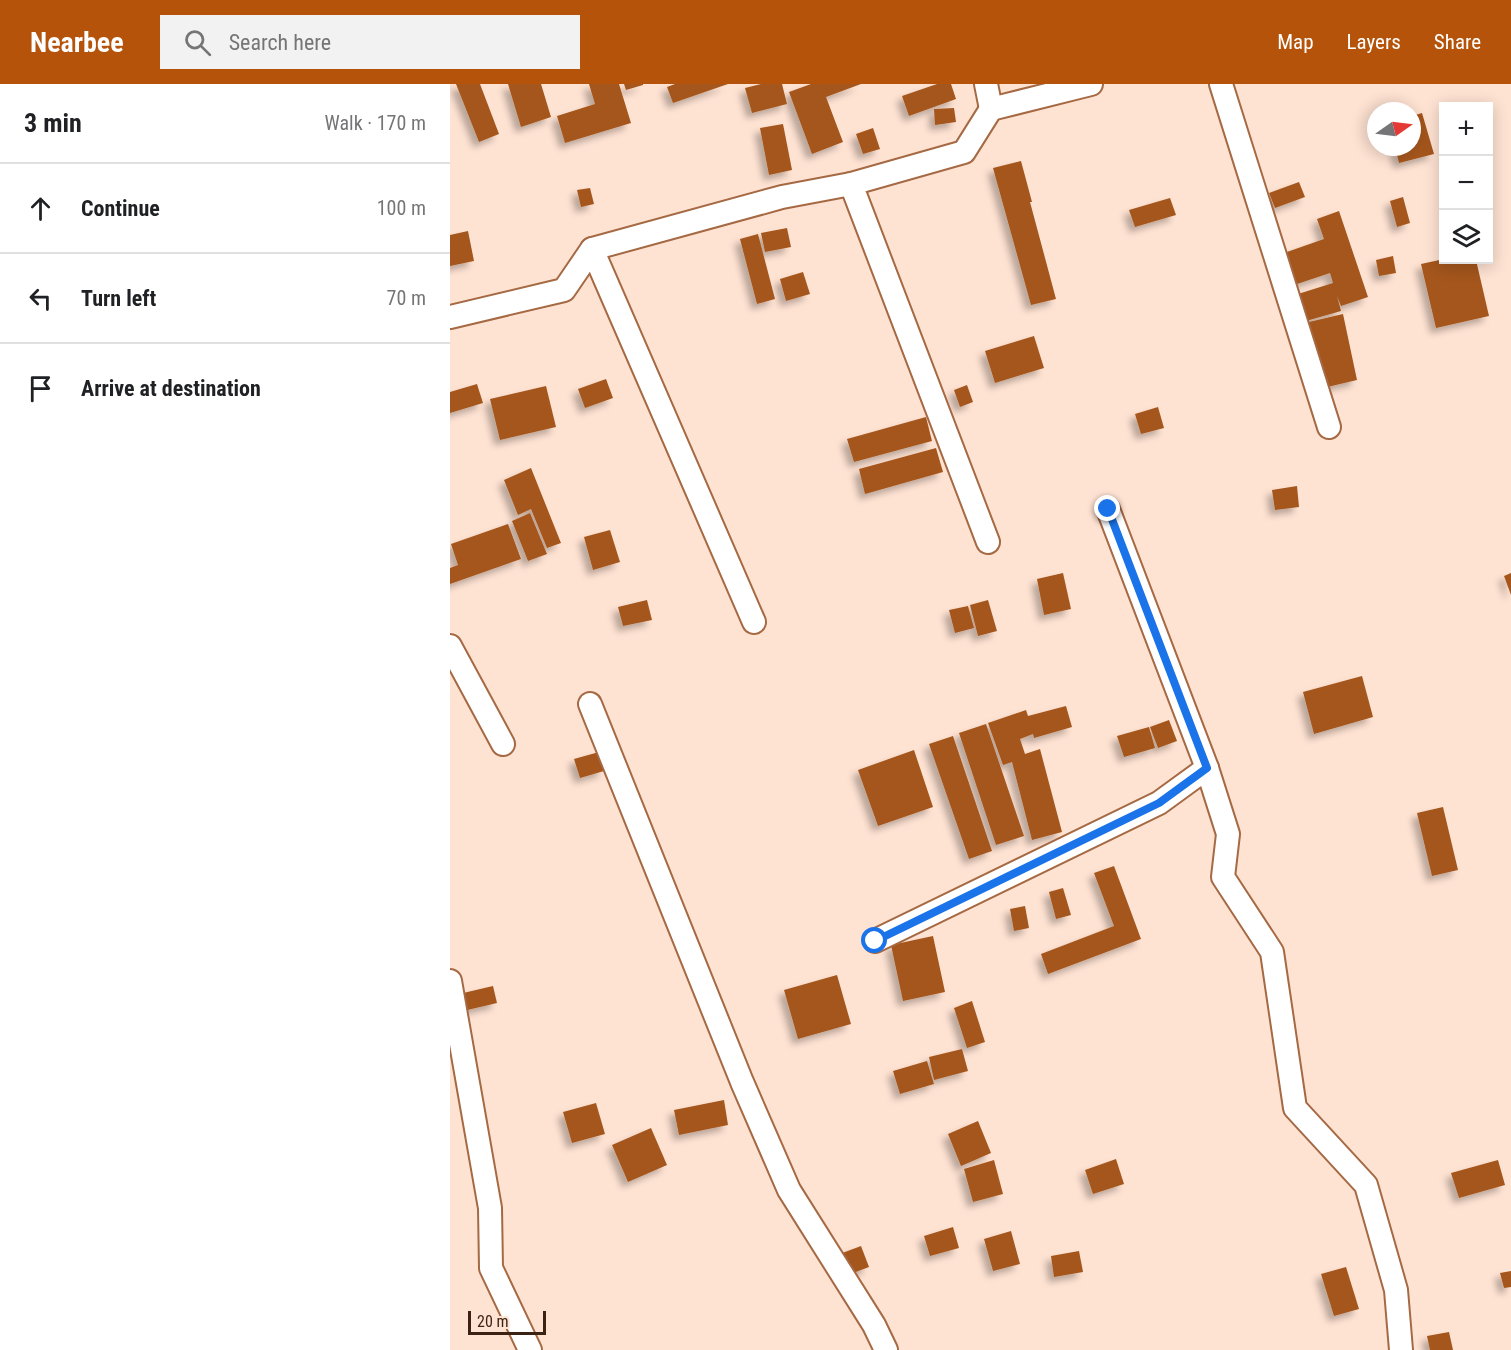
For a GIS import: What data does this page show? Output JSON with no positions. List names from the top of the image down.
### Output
{
  "scale_bar": "20 m",
  "north": "right",
  "page": {
    "header": "Nearbee",
    "search": "Search here",
    "nav": ["Map", "Layers", "Share"],
    "heading": ["3 min", "Walk · 170 m"],
    "map_buttons": ["+", "−"],
    "list": [
      ["Continue", "100 m"],
      ["Turn left", "70 m"],
      "Arrive at destination"
    ],
    "scale": "20 m"
  }
}
